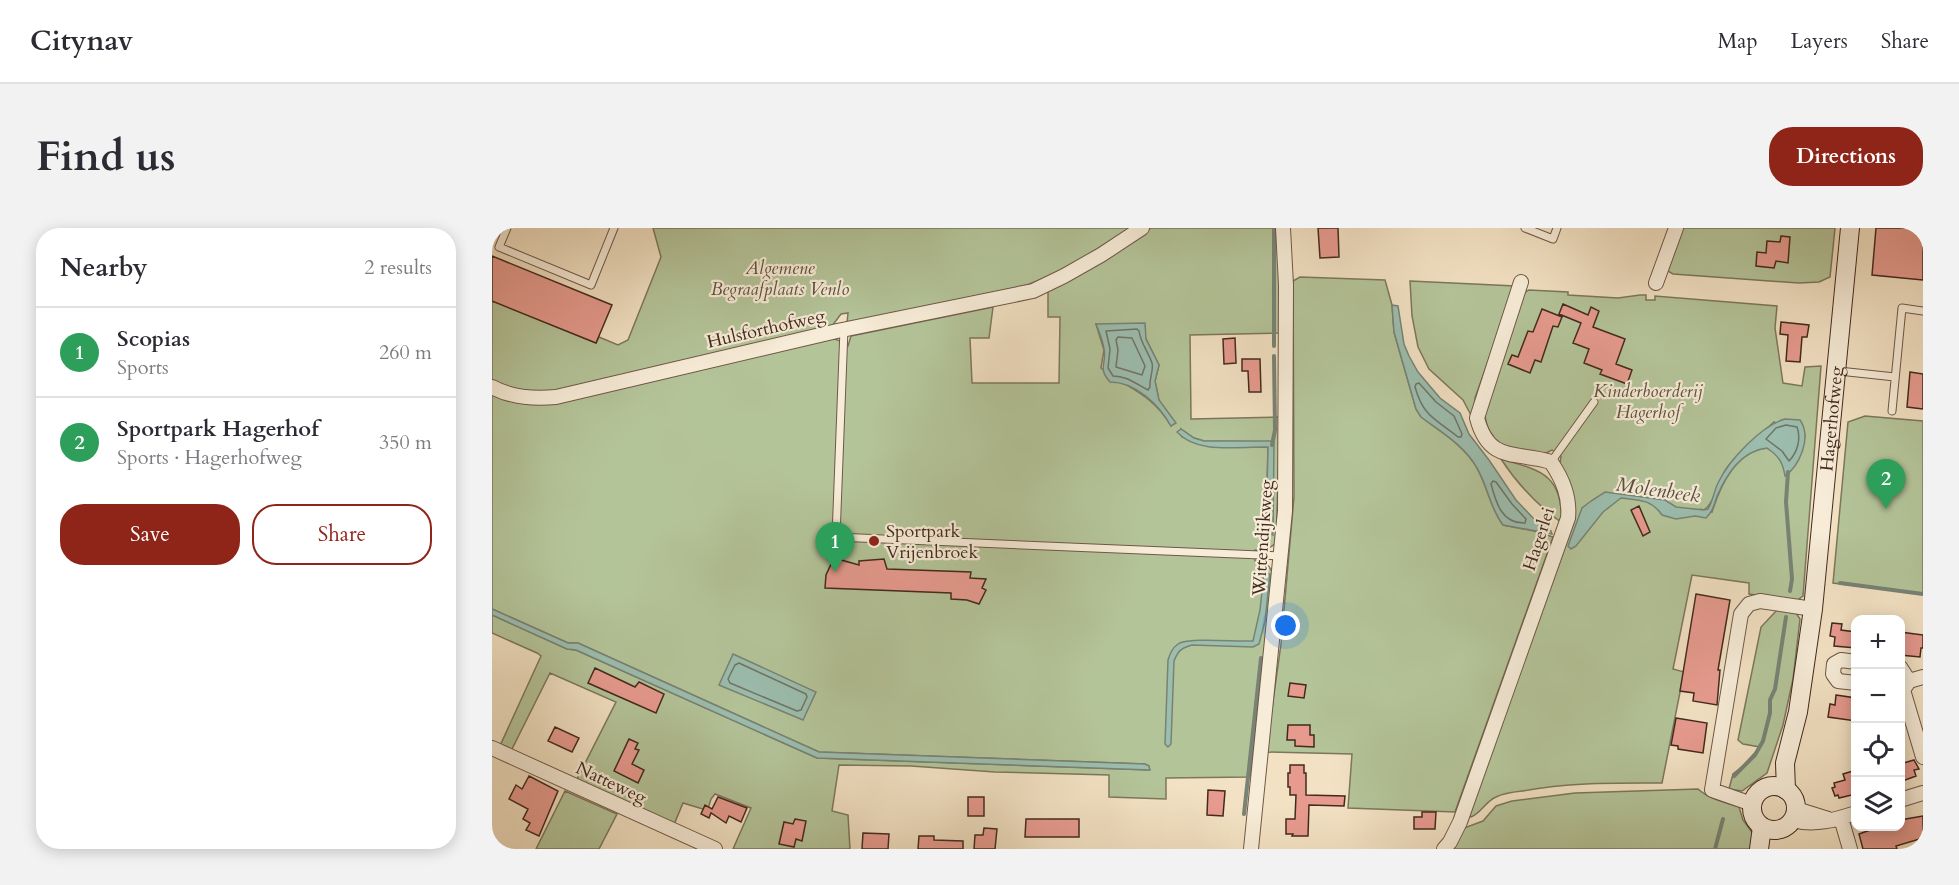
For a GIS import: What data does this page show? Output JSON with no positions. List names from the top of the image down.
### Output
{
  "streets": {
    "street": [
      "Hulsforthofweg",
      "Hagerhofweg",
      "Wittendijkweg",
      "Hagerlei",
      "Natteweg"
    ]
  },
  "water": ["Molenbeek"],
  "parks": ["Algemene Begraafplaats Venlo", "Kinderboerderij Hagerhof"],
  "places": ["Sportpark Vrijenbroek"],
  "page": {
    "header": "Citynav",
    "nav": ["Map", "Layers", "Share"],
    "buttons": [
      "Directions",
      ["Save", "Share"]
    ],
    "title": "Find us",
    "heading": ["Nearby", "2 results"],
    "list": [
      {
        "mark": "1",
        "name": "Scopias",
        "note": "Sports",
        "value": "260 m"
      },
      {
        "mark": "2",
        "name": "Sportpark Hagerhof",
        "note": "Sports · Hagerhofweg",
        "value": "350 m"
      }
    ],
    "pins": ["2", "1"],
    "map_buttons": ["+", "−"]
  }
}
